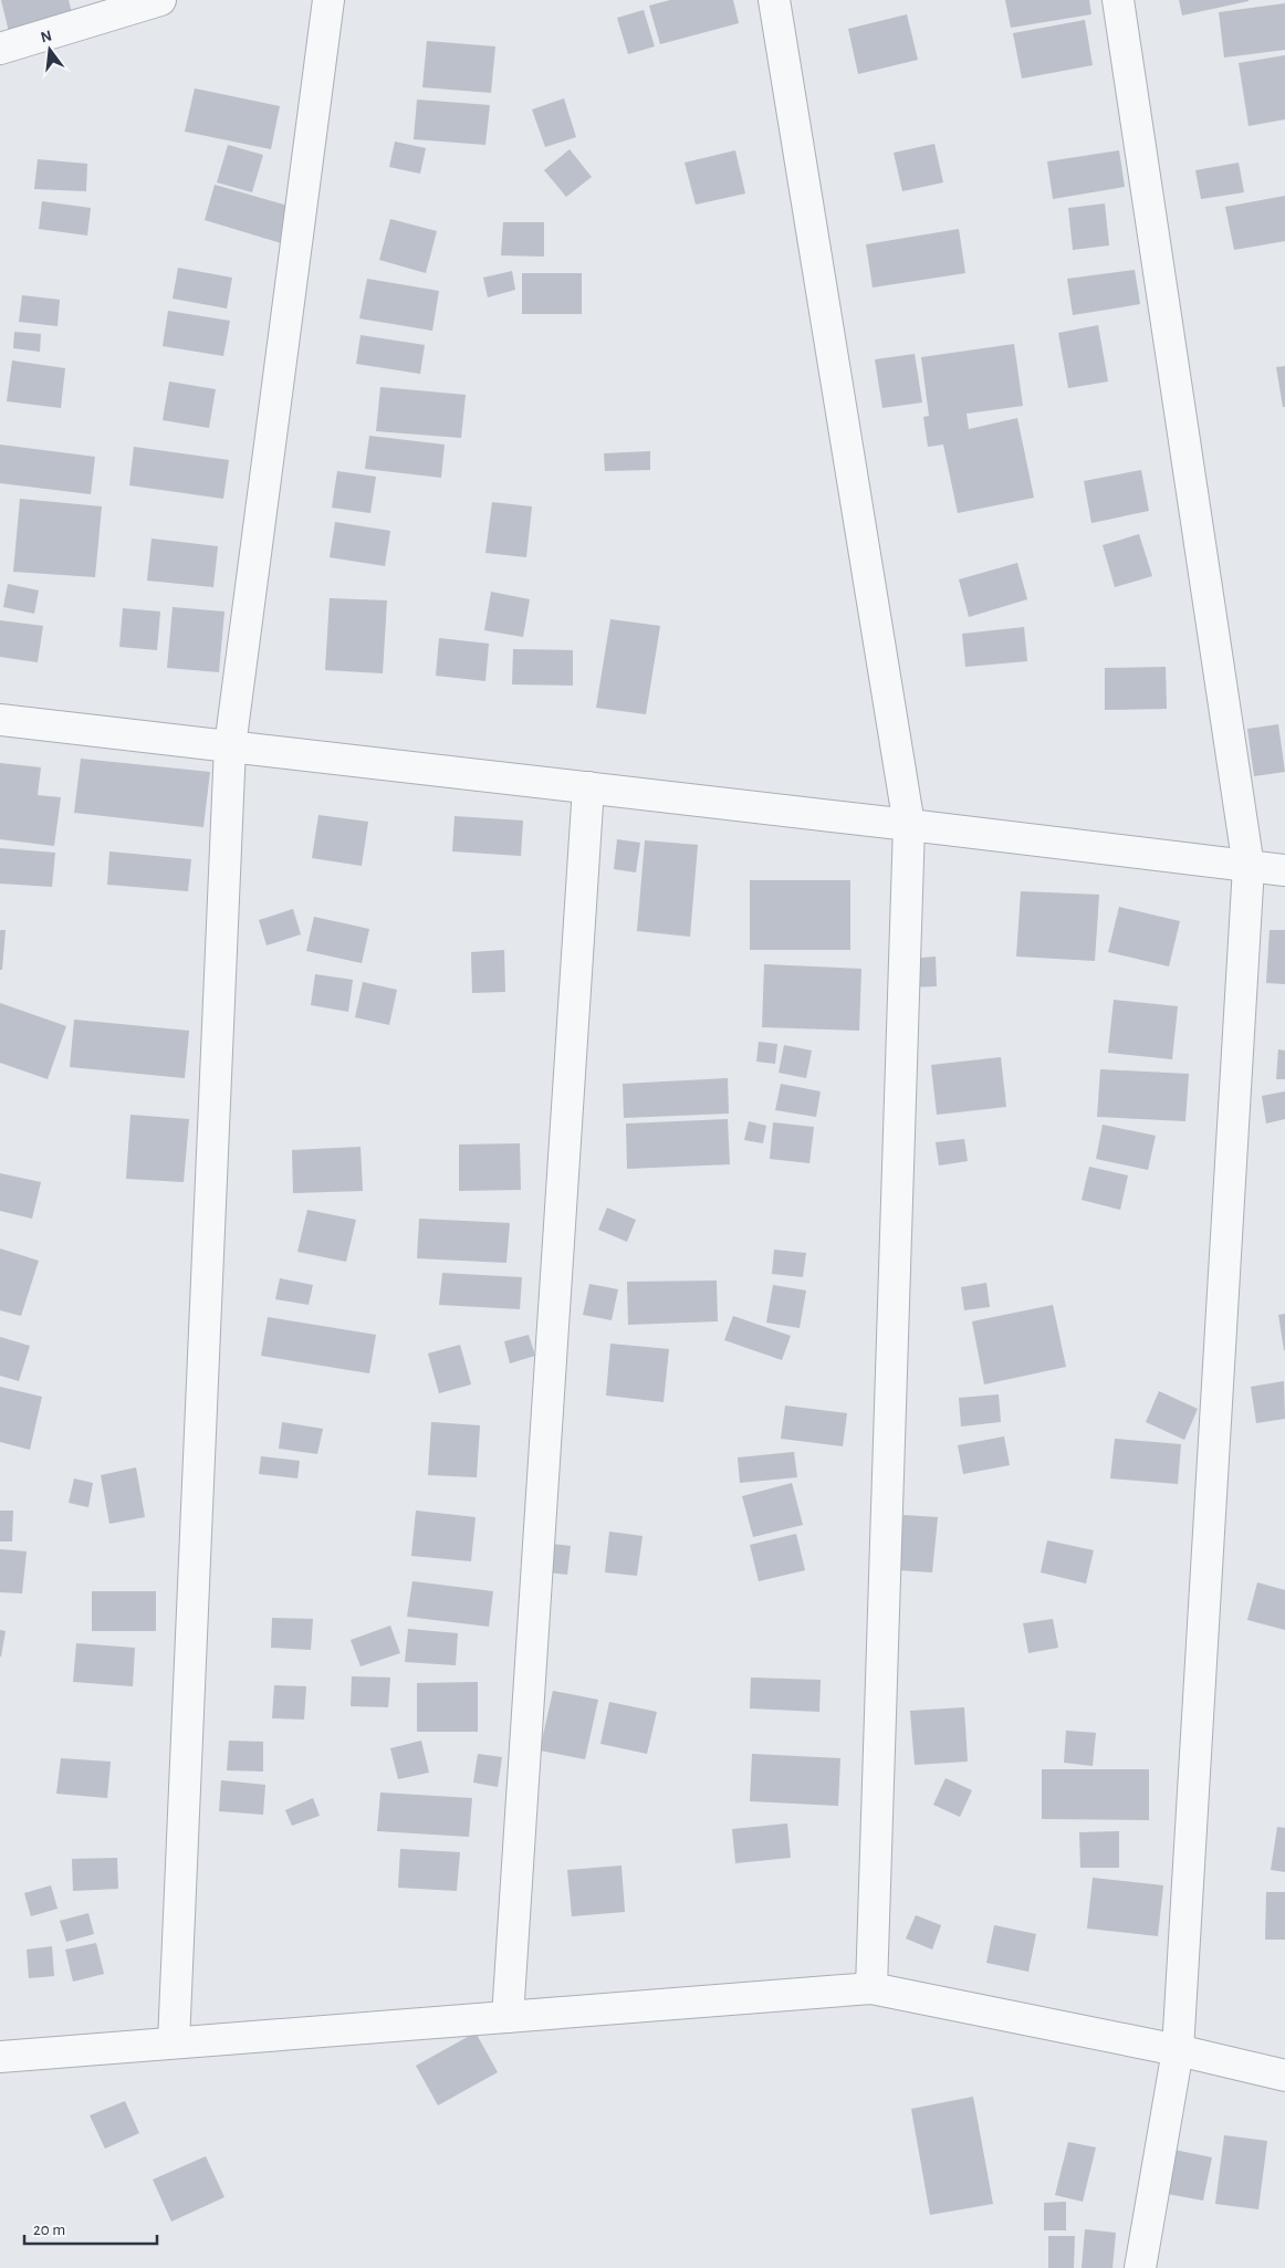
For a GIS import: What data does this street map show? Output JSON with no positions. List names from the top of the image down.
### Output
{
  "scale_bar": "20 m",
  "north": "top"
}
